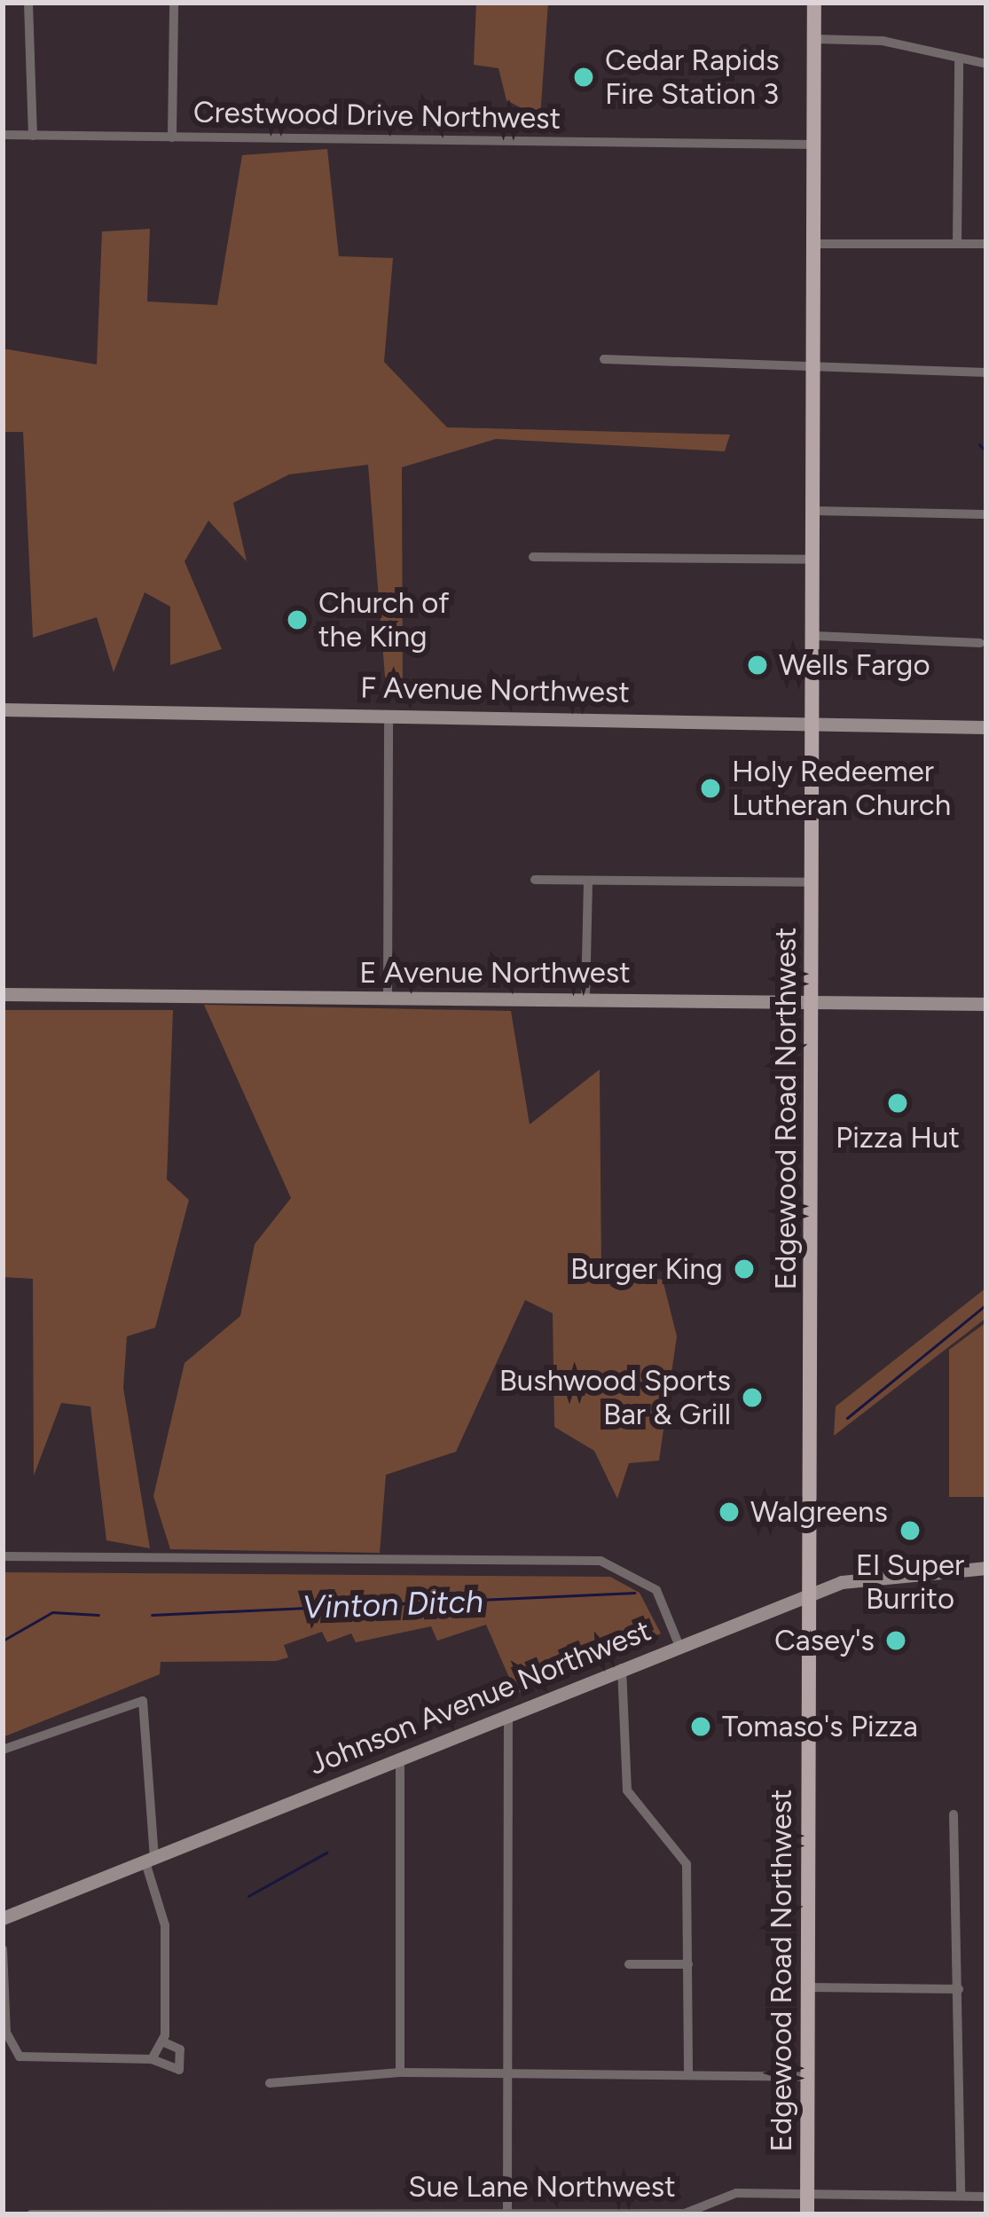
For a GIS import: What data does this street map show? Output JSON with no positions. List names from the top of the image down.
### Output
{
  "streets": {
    "main road": ["Edgewood Road Northwest"],
    "street": [
      "Crestwood Drive Northwest",
      "F Avenue Northwest",
      "E Avenue Northwest",
      "Johnson Avenue Northwest",
      "Sue Lane Northwest"
    ]
  },
  "crossings": [
    ["Crestwood Drive Northwest", "Edgewood Road Northwest"],
    ["F Avenue Northwest", "Edgewood Road Northwest"],
    ["E Avenue Northwest", "Edgewood Road Northwest"],
    ["Edgewood Road Northwest", "Johnson Avenue Northwest"],
    ["Edgewood Road Northwest", "Sue Lane Northwest"]
  ],
  "water": ["Vinton Ditch"],
  "places": [
    "Cedar Rapids Fire Station 3",
    "Church of the King",
    "Wells Fargo",
    "Holy Redeemer Lutheran Church",
    "Pizza Hut",
    "Burger King",
    "Bushwood Sports Bar & Grill",
    "Walgreens",
    "El Super Burrito",
    "Casey's",
    "Tomaso's Pizza"
  ]
}
